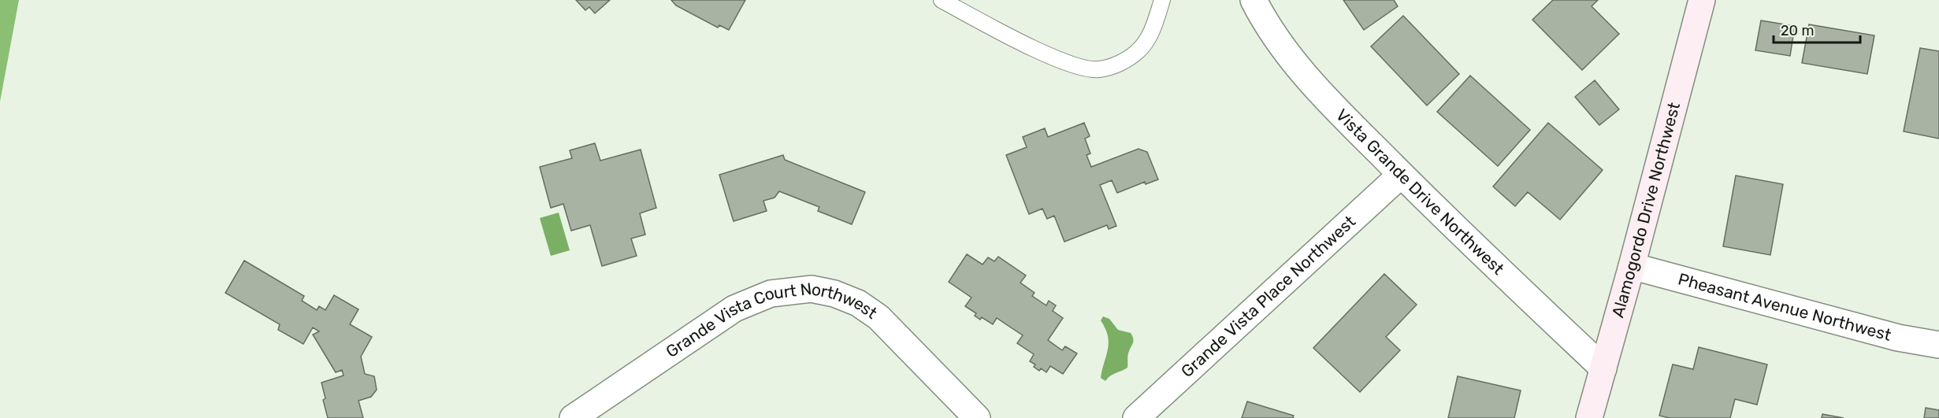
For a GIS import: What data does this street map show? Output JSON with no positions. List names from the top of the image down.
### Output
{
  "streets": {
    "street": [
      "Vista Grande Drive Northwest",
      "Alamogordo Drive Northwest",
      "Grande Vista Place Northwest",
      "Pheasant Avenue Northwest",
      "Grande Vista Court Northwest"
    ]
  },
  "crossings": [
    ["Vista Grande Drive Northwest", "Alamogordo Drive Northwest"],
    ["Vista Grande Drive Northwest", "Grande Vista Place Northwest"],
    ["Alamogordo Drive Northwest", "Pheasant Avenue Northwest"]
  ],
  "scale_bar": "20 m"
}
